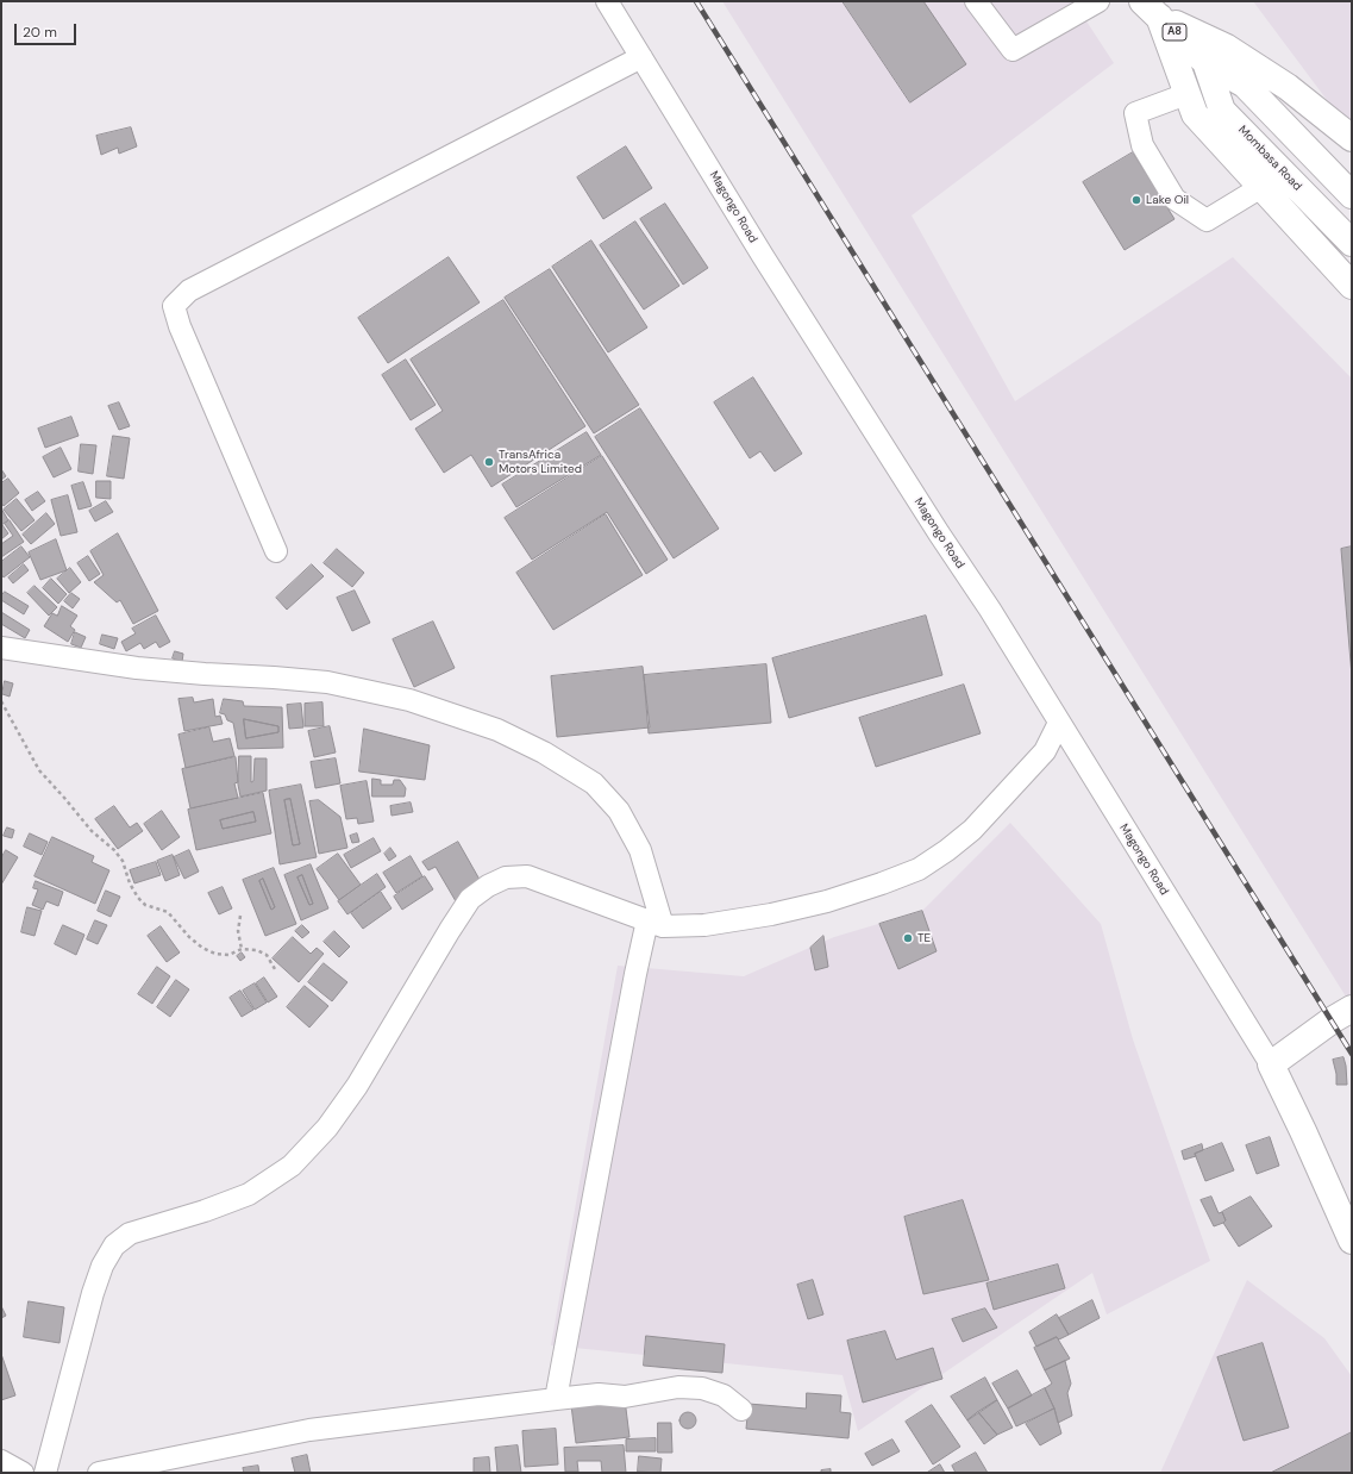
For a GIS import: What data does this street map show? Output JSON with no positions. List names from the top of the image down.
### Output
{
  "streets": {
    "main road": ["A8", "Mombasa Road", "Magongo Road"]
  },
  "places": ["Lake Oil", "TransAfrica Motors Limited", "TE"],
  "scale_bar": "20 m"
}
